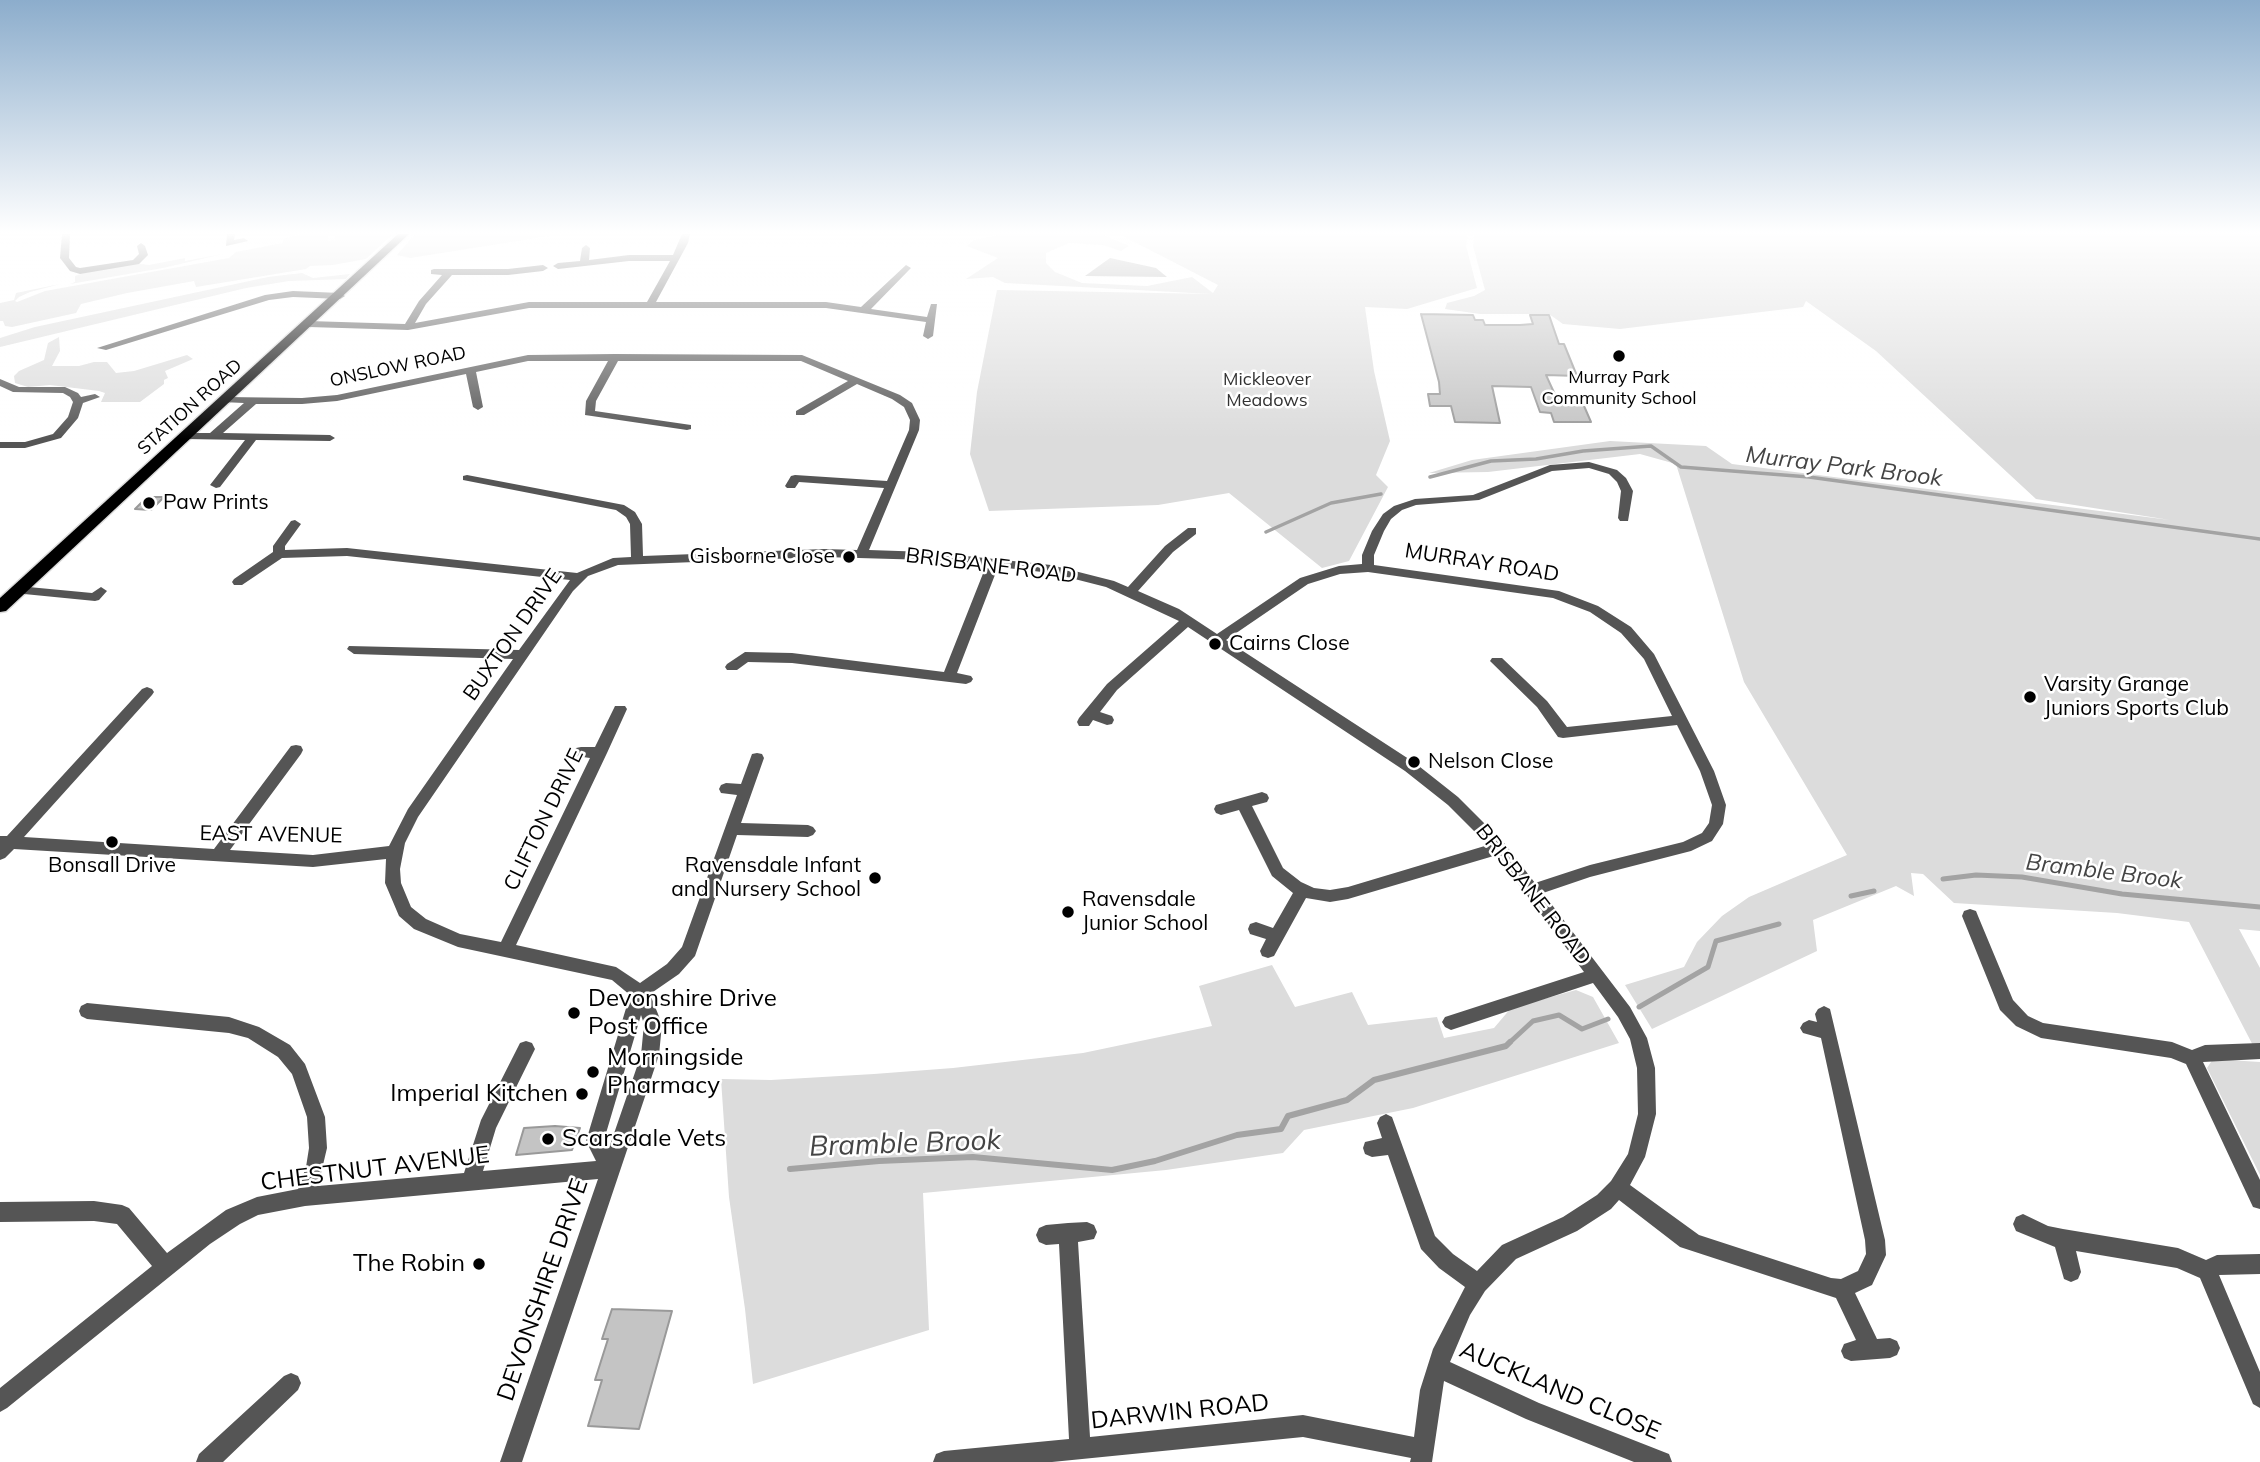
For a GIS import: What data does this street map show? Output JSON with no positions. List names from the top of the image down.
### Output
{
  "streets": {
    "main road": ["STATION ROAD"],
    "street": [
      "ONSLOW ROAD",
      "MURRAY ROAD",
      "BRISBANE ROAD",
      "BUXTON DRIVE",
      "CLIFTON DRIVE",
      "EAST AVENUE",
      "CHESTNUT AVENUE",
      "DEVONSHIRE DRIVE",
      "AUCKLAND CLOSE",
      "DARWIN ROAD"
    ]
  },
  "crossings": [
    ["ONSLOW ROAD", "STATION ROAD"],
    ["ONSLOW ROAD", "BRISBANE ROAD"],
    ["ONSLOW ROAD", "BUXTON DRIVE"],
    ["MURRAY ROAD", "BRISBANE ROAD"],
    ["BRISBANE ROAD", "BUXTON DRIVE"],
    ["BRISBANE ROAD", "AUCKLAND CLOSE"],
    ["BRISBANE ROAD", "DARWIN ROAD"],
    ["BUXTON DRIVE", "EAST AVENUE"],
    ["CHESTNUT AVENUE", "DEVONSHIRE DRIVE"]
  ],
  "water": ["Murray Park Brook", "Bramble Brook"],
  "parks": ["Mickleover Meadows"],
  "places": [
    "Murray Park Community School",
    "Paw Prints",
    "Gisborne Close",
    "Cairns Close",
    "Varsity Grange Juniors Sports Club",
    "Nelson Close",
    "Bonsall Drive",
    "Ravensdale Infant and Nursery School",
    "Ravensdale Junior School",
    "Devonshire Drive Post Office",
    "Morningside Pharmacy",
    "Imperial Kitchen",
    "Scarsdale Vets",
    "The Robin"
  ]
}
